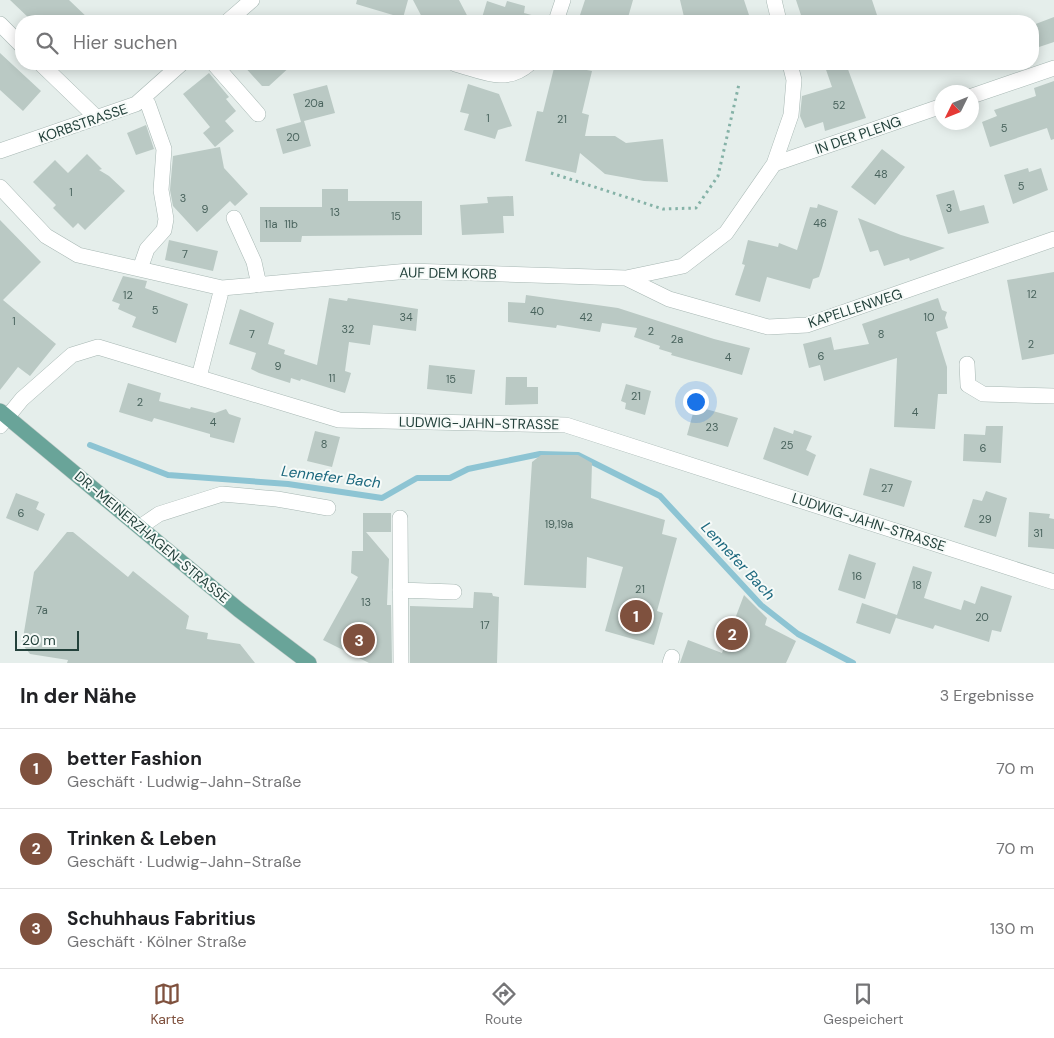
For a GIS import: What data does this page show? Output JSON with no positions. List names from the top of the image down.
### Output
{
  "streets": {
    "main road": ["DR.-MEINERZHAGEN-STRASSE"],
    "street": [
      "KORBSTRASSE",
      "IN DER PLENG",
      "AUF DEM KORB",
      "KAPELLENWEG",
      "LUDWIG-JAHN-STRASSE"
    ]
  },
  "crossings": [
    ["IN DER PLENG", "AUF DEM KORB"],
    ["AUF DEM KORB", "KAPELLENWEG"],
    ["LUDWIG-JAHN-STRASSE", "DR.-MEINERZHAGEN-STRASSE"]
  ],
  "water": ["Lennefer Bach"],
  "house_numbers": [
    "20a",
    "52",
    "1",
    "21",
    "5",
    "20",
    "48",
    "5",
    "1",
    "3",
    "3",
    "9",
    "13",
    "15",
    "46",
    "11a",
    "11b",
    "7",
    "12",
    "12",
    "5",
    "40",
    "34",
    "42",
    "10",
    "1",
    "32",
    "2",
    "7",
    "8",
    "2a",
    "2",
    "6",
    "4",
    "9",
    "11",
    "15",
    "21",
    "2",
    "4",
    "4",
    "23",
    "8",
    "25",
    "6",
    "27",
    "6",
    "29",
    "19,19a",
    "31",
    "16",
    "18",
    "21",
    "13",
    "7a",
    "20",
    "17"
  ],
  "scale_bar": "20 m",
  "north": "bottom left",
  "page": {
    "search": "Hier suchen",
    "pins": ["1", "2", "3"],
    "scale": "20 m",
    "heading": ["In der Nähe", "3 Ergebnisse"],
    "list": [
      {
        "mark": "1",
        "name": "better Fashion",
        "note": "Geschäft · Ludwig-Jahn-Straße",
        "value": "70 m"
      },
      {
        "mark": "2",
        "name": "Trinken & Leben",
        "note": "Geschäft · Ludwig-Jahn-Straße",
        "value": "70 m"
      },
      {
        "mark": "3",
        "name": "Schuhhaus Fabritius",
        "note": "Geschäft · Kölner Straße",
        "value": "130 m"
      }
    ],
    "nav": ["Karte", "Route", "Gespeichert"]
  }
}
